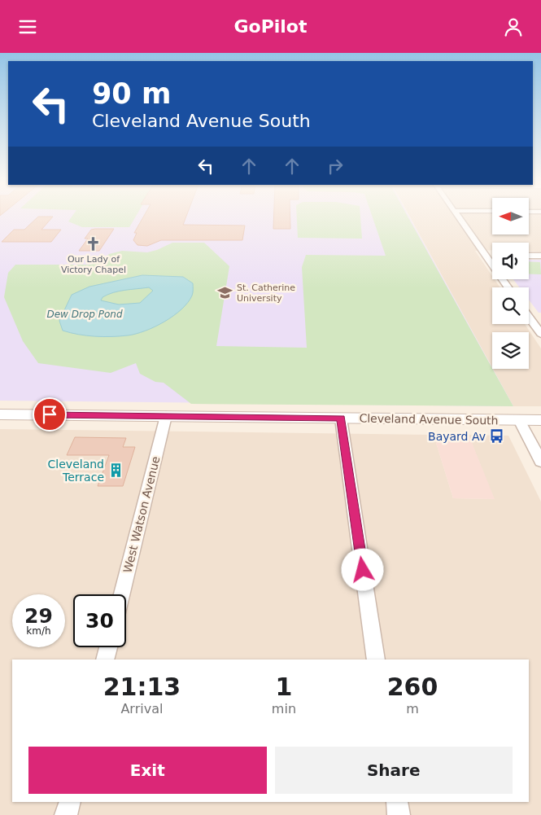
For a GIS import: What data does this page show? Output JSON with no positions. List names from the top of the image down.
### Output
{
  "streets": {
    "street": ["Cleveland Avenue South", "West Watson Avenue"]
  },
  "crossings": [
    ["Cleveland Avenue South", "West Watson Avenue"]
  ],
  "water": ["Dew Drop Pond"],
  "places": {
    "church": ["Our Lady of Victory Chapel"],
    "school or university": ["St. Catherine University"],
    "bus stop": ["Bayard Av"],
    "building": ["Cleveland Terrace"]
  },
  "north": "left",
  "page": {
    "header": "GoPilot",
    "turn": ["90 m", "Cleveland Avenue South"],
    "speed": "29 km/h",
    "limit": "30",
    "eta": [
      "21:13",
      "Arrival",
      "1",
      "min",
      "260",
      "m"
    ],
    "buttons": ["Exit", "Share"]
  }
}
